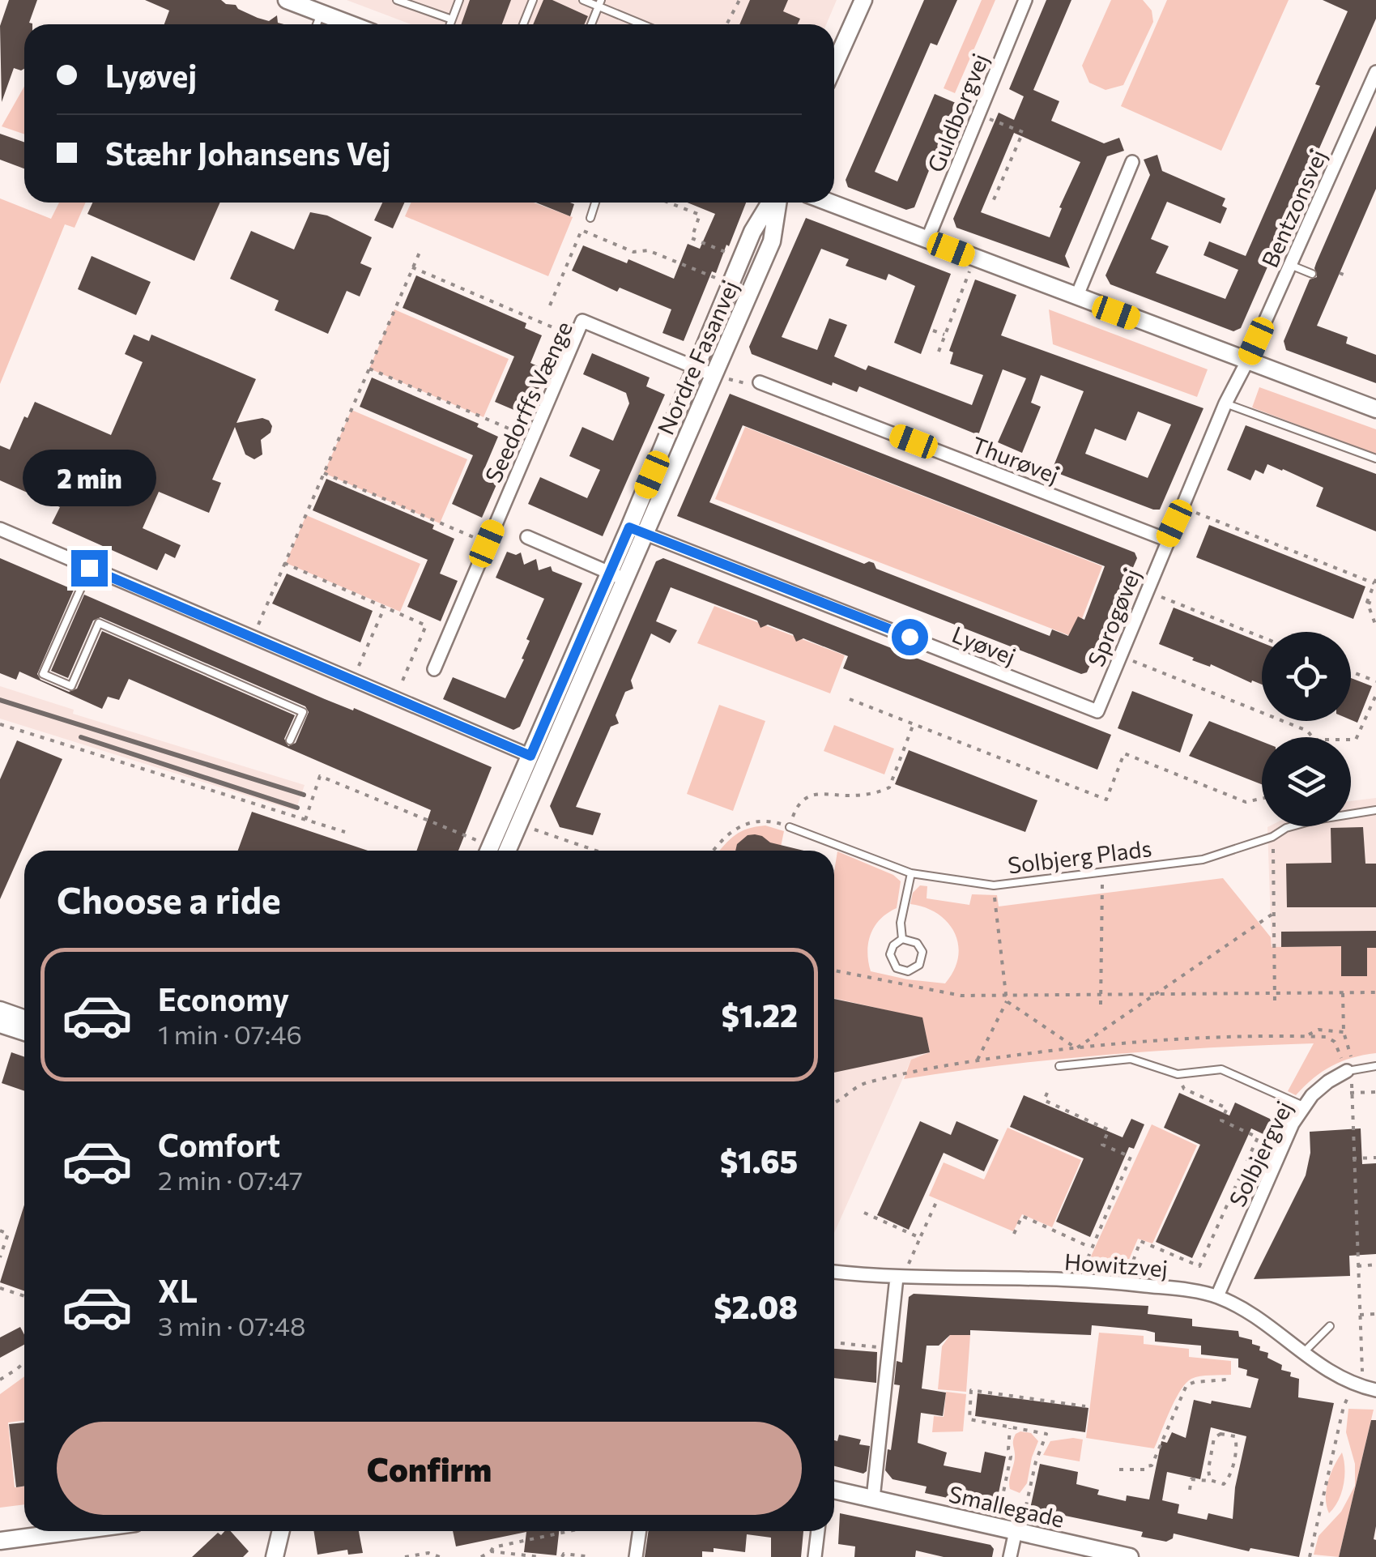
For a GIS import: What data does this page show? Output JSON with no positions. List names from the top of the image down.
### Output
{
  "streets": {
    "street": [
      "Guldborgvej",
      "Bentzonsvej",
      "Nordre Fasanvej",
      "Seedorffs Vænge",
      "Thurøvej",
      "Sprogøvej",
      "Lyøvej",
      "Solbjergvej",
      "Howitzvej",
      "Smallegade"
    ],
    "lane": ["Solbjerg Plads"]
  },
  "crossings": [
    ["Bentzonsvej", "Sprogøvej"],
    ["Nordre Fasanvej", "Seedorffs Vænge"],
    ["Nordre Fasanvej", "Lyøvej"],
    ["Thurøvej", "Sprogøvej"],
    ["Sprogøvej", "Lyøvej"],
    ["Solbjergvej", "Howitzvej"]
  ],
  "page": {
    "banner": ["Lyøvej", "Stæhr Johansens Vej"],
    "bubble": "2 min",
    "heading": "Choose a ride",
    "list": [
      {
        "name": "Economy",
        "note": "1 min · 07:46",
        "value": "$1.22"
      },
      {
        "name": "Comfort",
        "note": "2 min · 07:47",
        "value": "$1.65"
      },
      {
        "name": "XL",
        "note": "3 min · 07:48",
        "value": "$2.08"
      }
    ],
    "buttons": "Confirm"
  }
}
